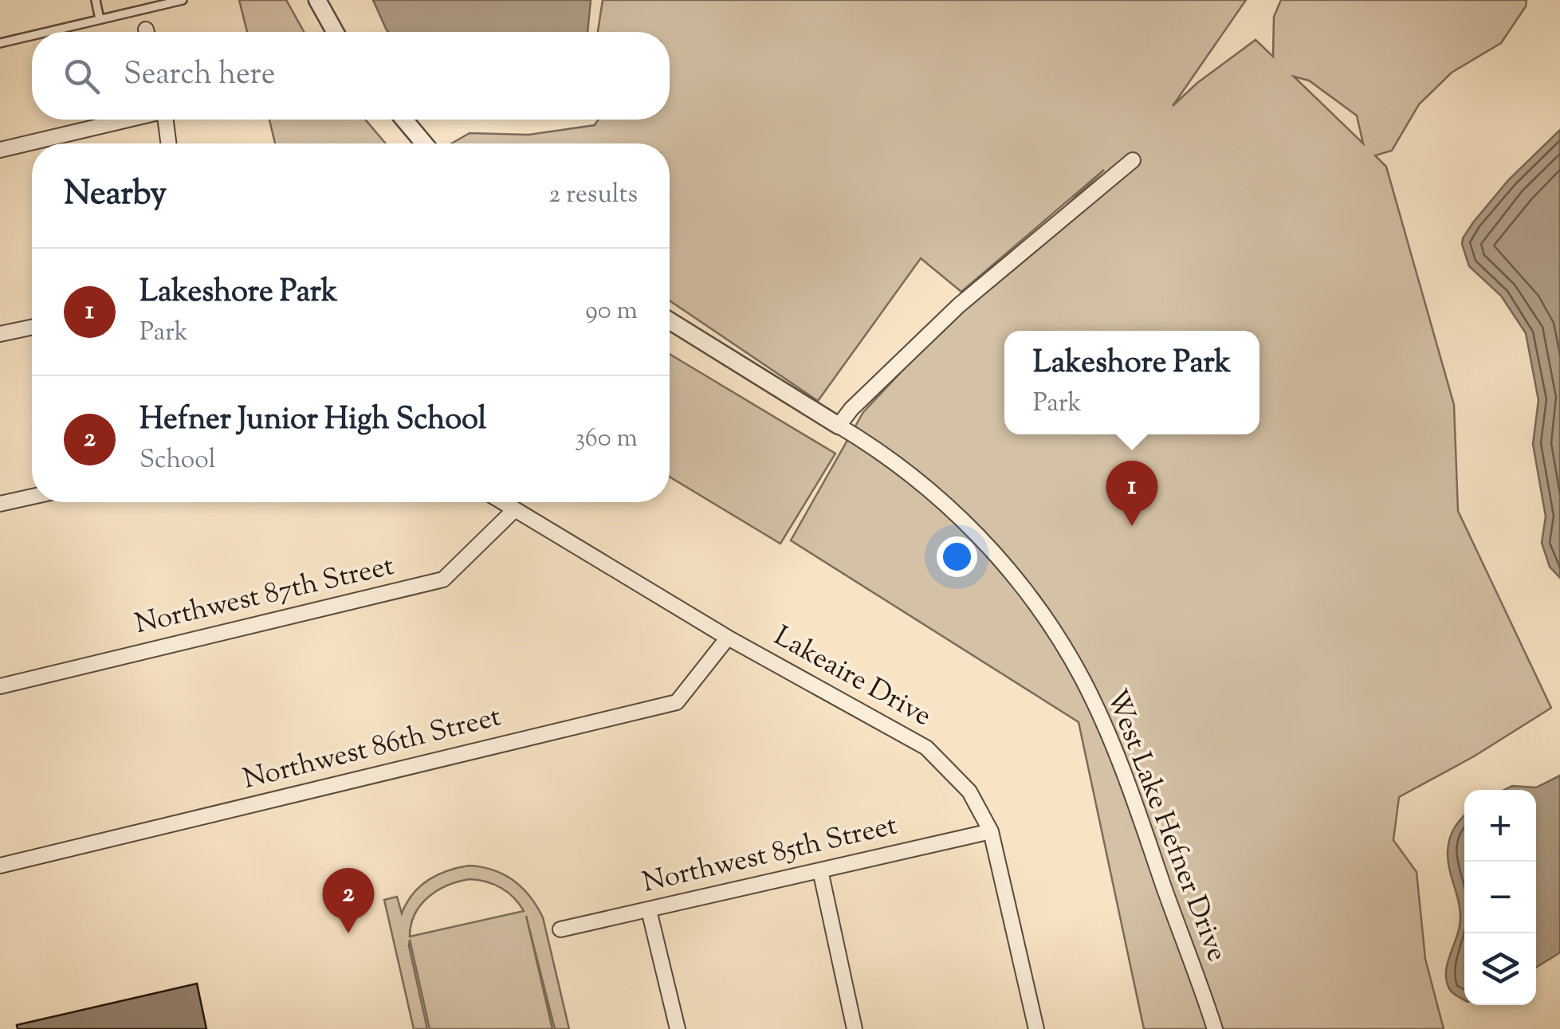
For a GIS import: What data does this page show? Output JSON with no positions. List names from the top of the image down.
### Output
{
  "streets": {
    "street": [
      "Northwest 87th Street",
      "Lakeaire Drive",
      "Northwest 86th Street",
      "West Lake Hefner Drive",
      "Northwest 85th Street"
    ]
  },
  "crossings": [
    ["Northwest 87th Street", "Lakeaire Drive"],
    ["Lakeaire Drive", "Northwest 86th Street"],
    ["Lakeaire Drive", "Northwest 85th Street"]
  ],
  "page": {
    "search": "Search here",
    "heading": ["Nearby", "2 results"],
    "list": [
      {
        "mark": "1",
        "name": "Lakeshore Park",
        "note": "Park",
        "value": "90 m"
      },
      {
        "mark": "2",
        "name": "Hefner Junior High School",
        "note": "School",
        "value": "360 m"
      }
    ],
    "popup": ["Lakeshore Park", "Park"],
    "pins": ["1", "2"],
    "map_buttons": ["+", "−"]
  }
}
